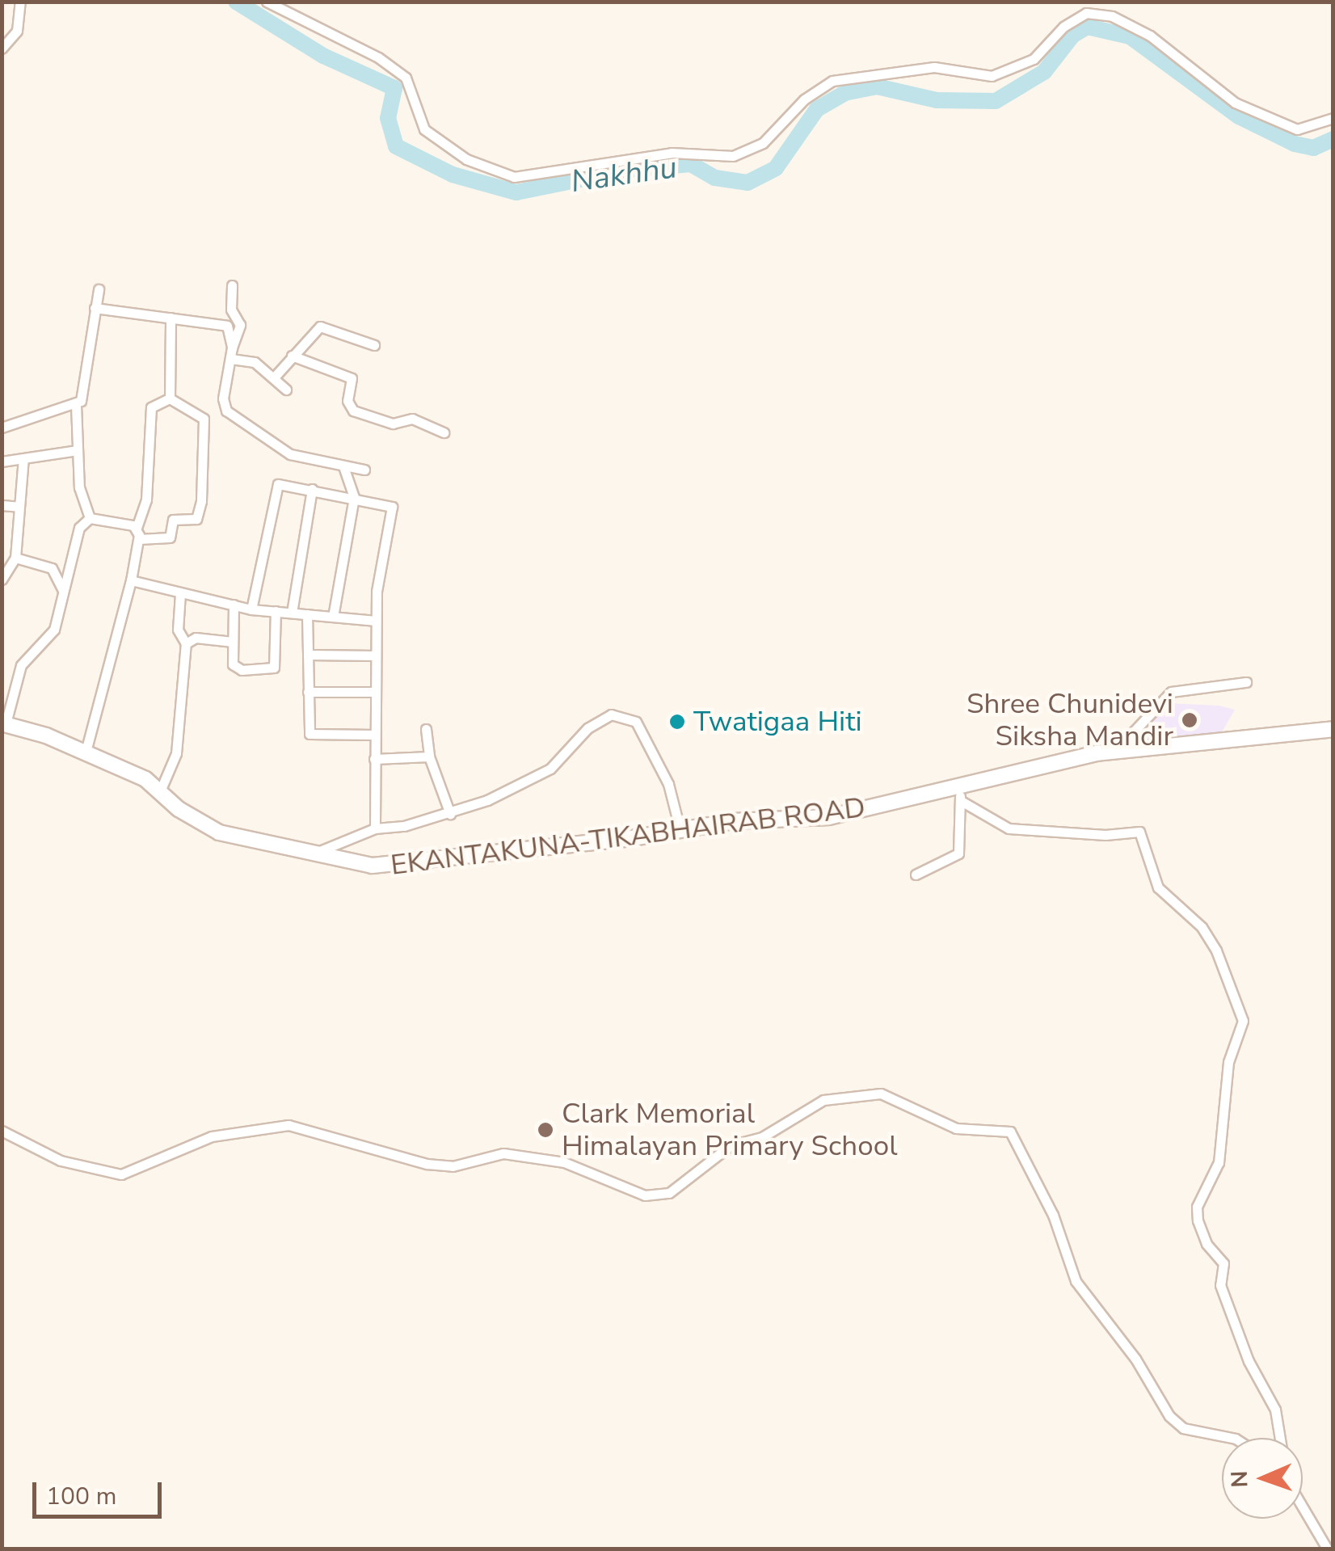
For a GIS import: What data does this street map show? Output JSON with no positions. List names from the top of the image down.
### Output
{
  "streets": {
    "main road": ["EKANTAKUNA-TIKABHAIRAB ROAD"]
  },
  "water": ["Nakhhu"],
  "places": ["Shree Chunidevi Siksha Mandir", "Twatigaa Hiti", "Clark Memorial Himalayan Primary School"],
  "scale_bar": "100 m",
  "north": "left"
}
